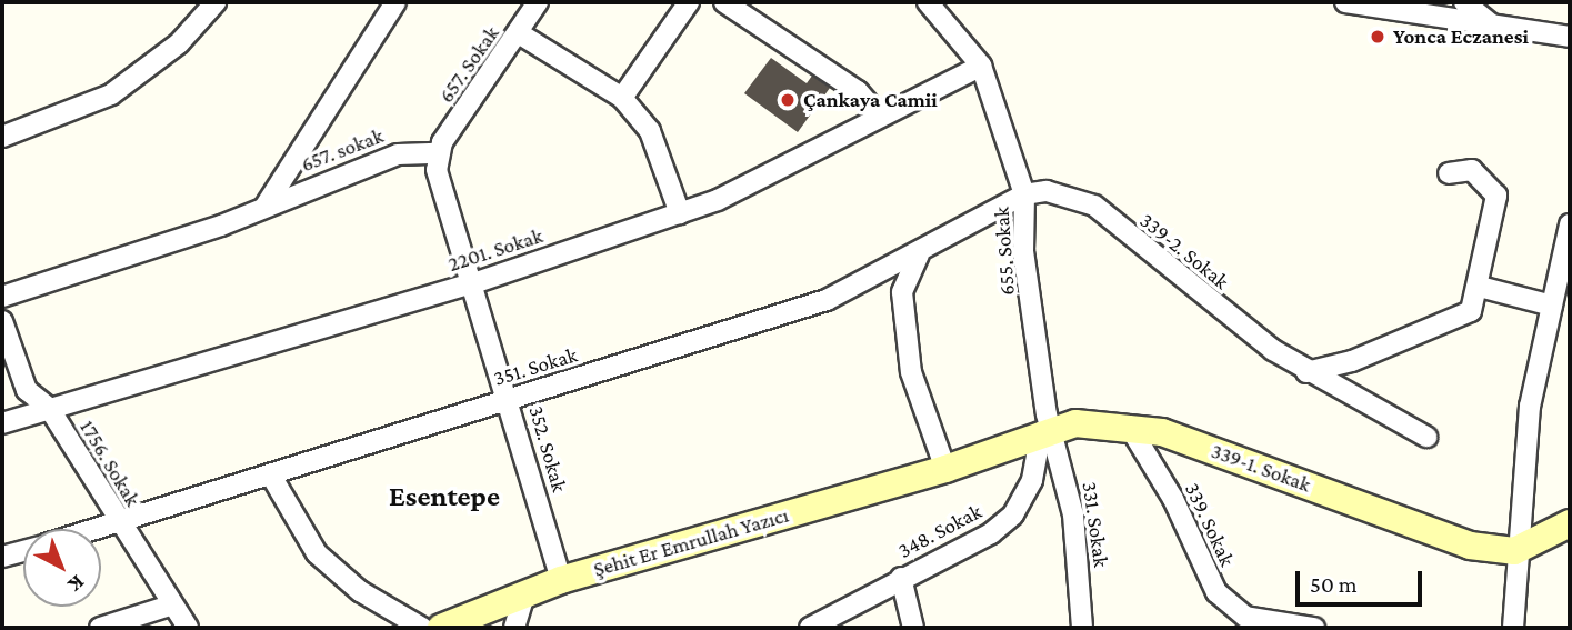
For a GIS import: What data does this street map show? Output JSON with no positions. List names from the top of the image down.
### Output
{
  "streets": {
    "street": [
      "657. Sokak",
      "657. sokak",
      "2201. Sokak",
      "655. Sokak",
      "339-2. Sokak",
      "351. Sokak",
      "352. Sokak",
      "1756. Sokak",
      "339-1. Sokak",
      "331. Sokak",
      "339. Sokak",
      "348. Sokak",
      "Şehit Er Emrullah Yazıcı"
    ]
  },
  "crossings": [
    ["657. Sokak", "657. sokak"],
    ["657. Sokak", "352. Sokak"],
    ["657. sokak", "352. Sokak"],
    ["2201. Sokak", "655. Sokak"],
    ["2201. Sokak", "352. Sokak"],
    ["2201. Sokak", "1756. Sokak"],
    ["655. Sokak", "339-2. Sokak"],
    ["655. Sokak", "351. Sokak"],
    ["655. Sokak", "339-1. Sokak"],
    ["655. Sokak", "331. Sokak"],
    ["655. Sokak", "348. Sokak"],
    ["339-2. Sokak", "351. Sokak"],
    ["351. Sokak", "352. Sokak"],
    ["351. Sokak", "1756. Sokak"],
    ["352. Sokak", "Şehit Er Emrullah Yazıcı"],
    ["339-1. Sokak", "331. Sokak"],
    ["339-1. Sokak", "339. Sokak"],
    ["339-1. Sokak", "348. Sokak"],
    ["339-1. Sokak", "Şehit Er Emrullah Yazıcı"],
    ["331. Sokak", "348. Sokak"]
  ],
  "districts": ["Esentepe"],
  "places": ["Yonca Eczanesi", "Çankaya Camii"],
  "scale_bar": "50 m",
  "north": "bottom right"
}
